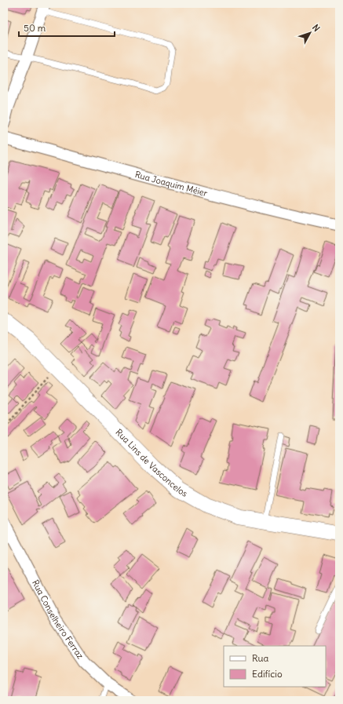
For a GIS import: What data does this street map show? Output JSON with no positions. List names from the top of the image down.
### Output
{
  "streets": {
    "street": ["Rua Joaquim Méier", "Rua Lins de Vasconcelos", "Rua Conselheiro Ferraz"]
  },
  "legend": ["Rua", "Edifício"],
  "scale_bar": "50 m",
  "north": "top right"
}
